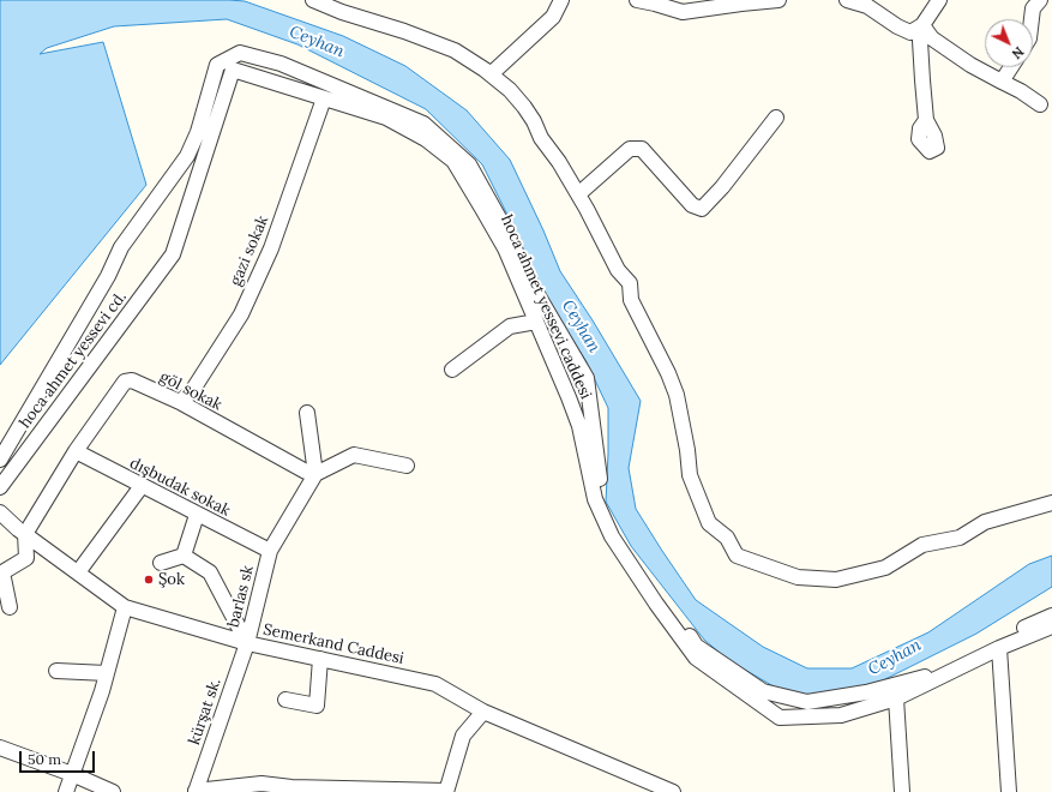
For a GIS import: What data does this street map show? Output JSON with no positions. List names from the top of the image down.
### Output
{
  "streets": {
    "street": [
      "gazi sokak",
      "hoca ahmet yessevi caddesi",
      "hoca ahmet yessevi cd.",
      "göl sokak",
      "dışbudak sokak",
      "barlas sk",
      "Semerkand Caddesi",
      "kürşat sk."
    ]
  },
  "crossings": [
    ["gazi sokak", "hoca ahmet yessevi caddesi"],
    ["gazi sokak", "göl sokak"],
    ["hoca ahmet yessevi caddesi", "hoca ahmet yessevi cd."],
    ["göl sokak", "dışbudak sokak"],
    ["göl sokak", "barlas sk"],
    ["göl sokak", "Semerkand Caddesi"],
    ["dışbudak sokak", "barlas sk"],
    ["barlas sk", "Semerkand Caddesi"],
    ["barlas sk", "kürşat sk."],
    ["Semerkand Caddesi", "kürşat sk."]
  ],
  "water": ["Ceyhan"],
  "places": ["Şok"],
  "scale_bar": "50 m",
  "north": "bottom right"
}
